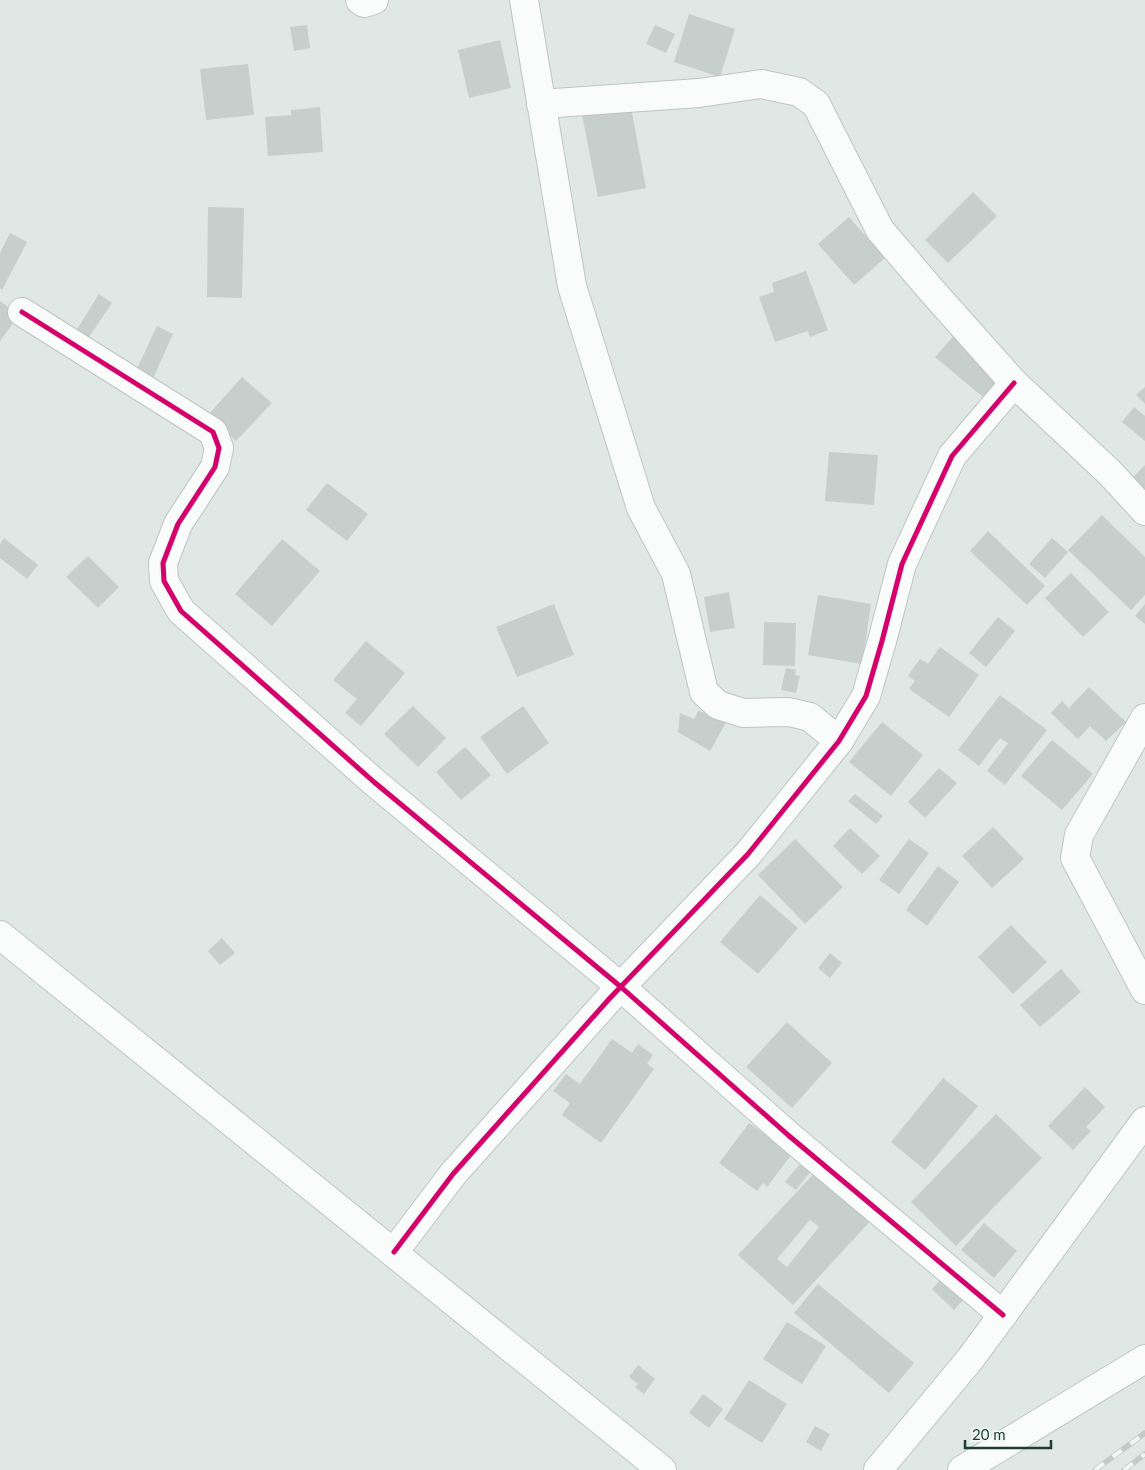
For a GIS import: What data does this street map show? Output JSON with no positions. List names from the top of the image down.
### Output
{
  "scale_bar": "20 m"
}
